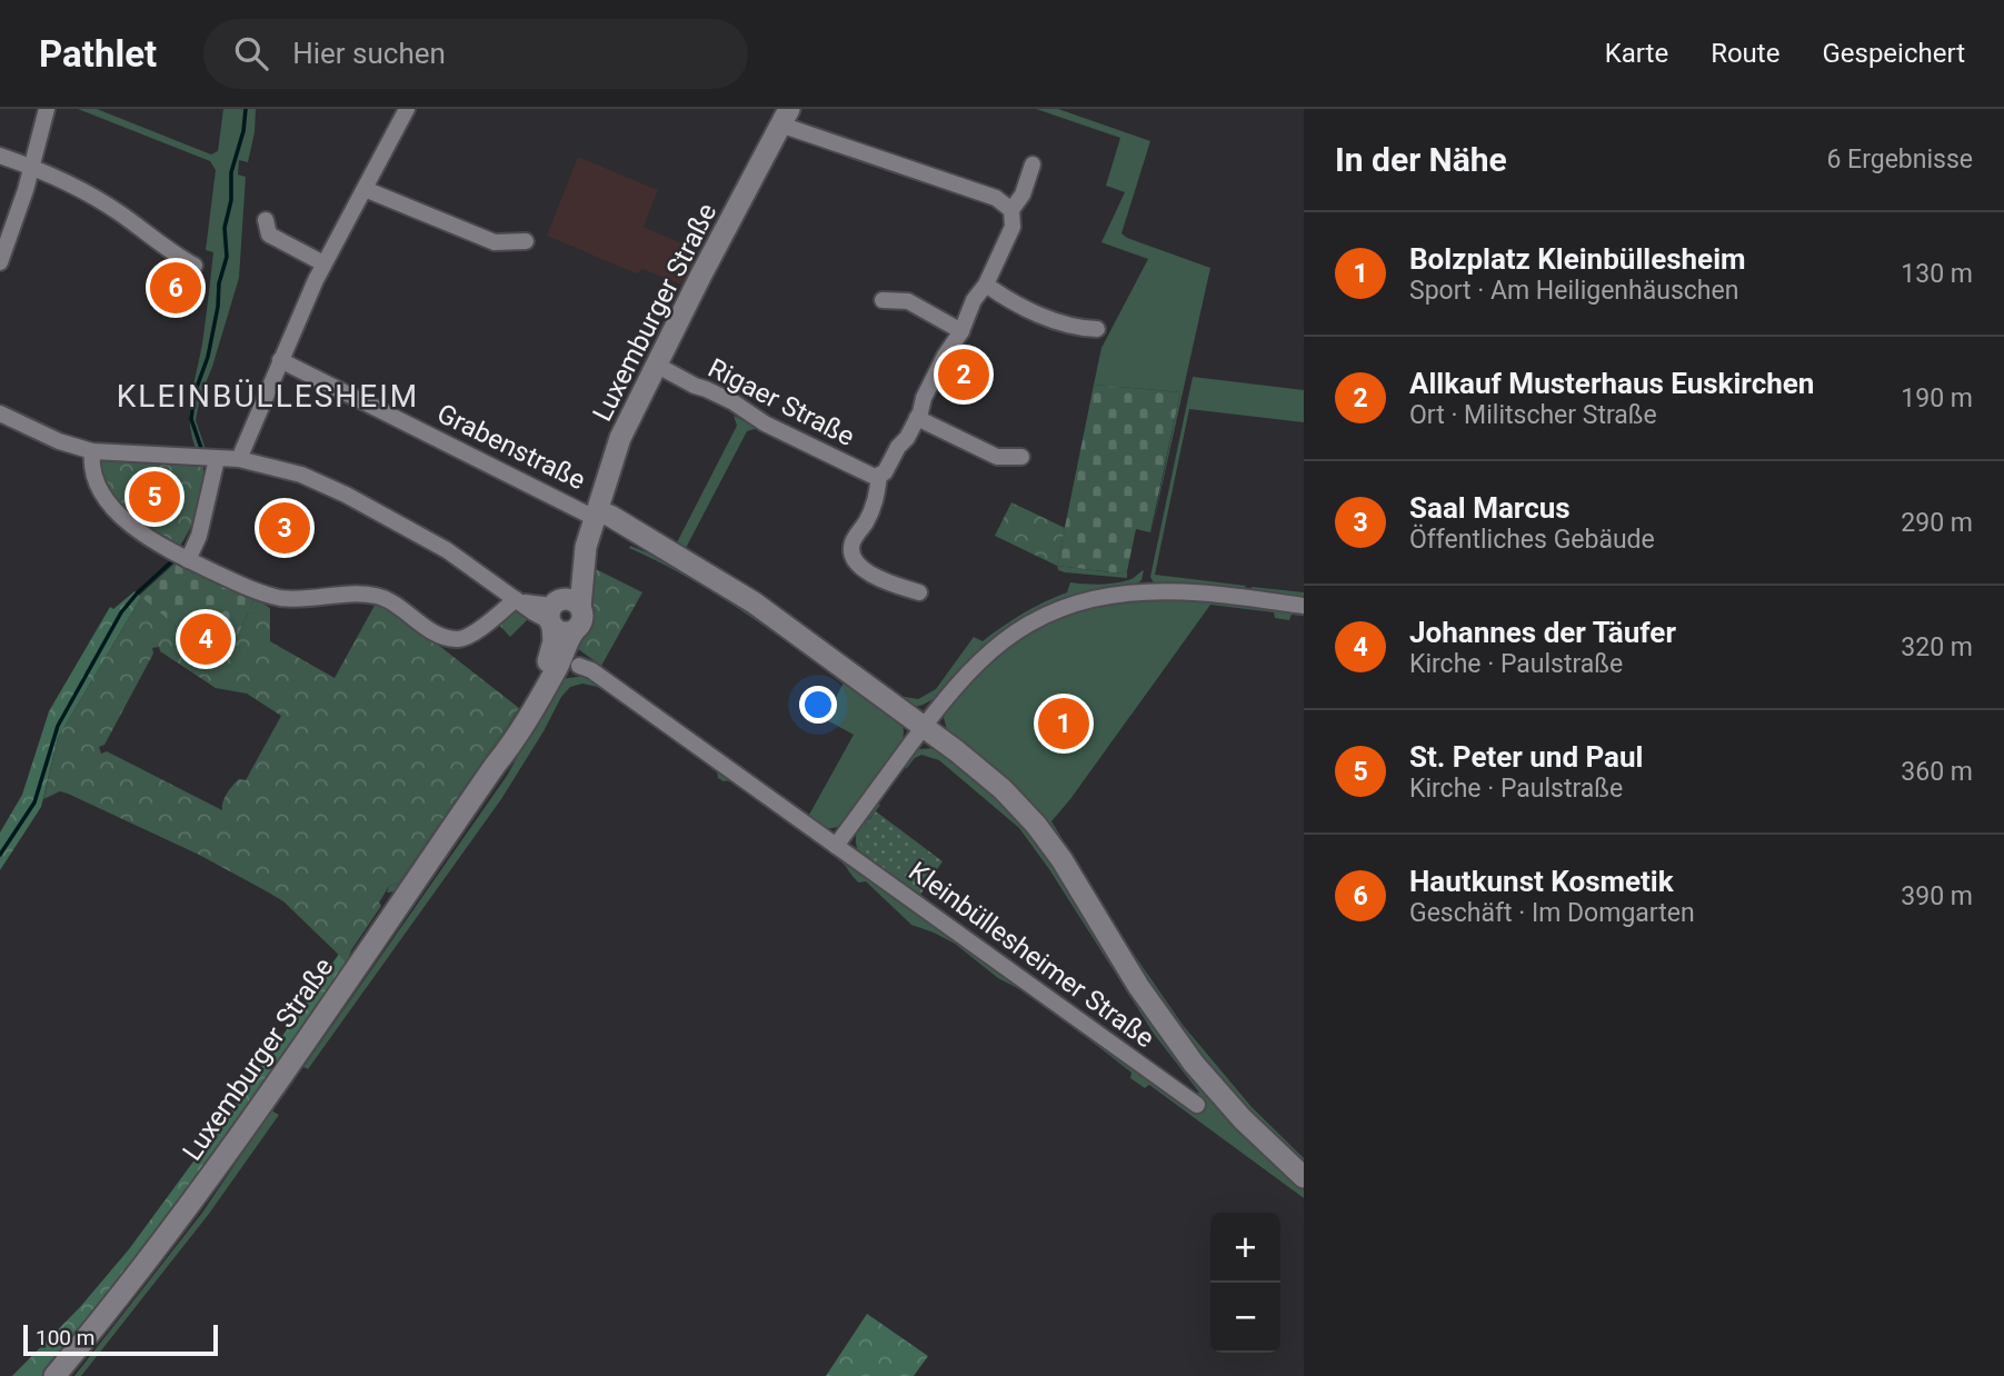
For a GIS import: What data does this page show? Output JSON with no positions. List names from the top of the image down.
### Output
{
  "streets": {
    "street": [
      "Luxemburger Straße",
      "Rigaer Straße",
      "Grabenstraße",
      "Kleinbüllesheimer Straße"
    ]
  },
  "crossings": [
    ["Luxemburger Straße", "Rigaer Straße"],
    ["Luxemburger Straße", "Grabenstraße"]
  ],
  "districts": ["KLEINBÜLLESHEIM"],
  "scale_bar": "100 m",
  "page": {
    "header": "Pathlet",
    "search": "Hier suchen",
    "nav": ["Karte", "Route", "Gespeichert"],
    "heading": ["In der Nähe", "6 Ergebnisse"],
    "list": [
      {
        "mark": "1",
        "name": "Bolzplatz Kleinbüllesheim",
        "note": "Sport · Am Heiligenhäuschen",
        "value": "130 m"
      },
      {
        "mark": "2",
        "name": "Allkauf Musterhaus Euskirchen",
        "note": "Ort · Militscher Straße",
        "value": "190 m"
      },
      {
        "mark": "3",
        "name": "Saal Marcus",
        "note": "Öffentliches Gebäude",
        "value": "290 m"
      },
      {
        "mark": "4",
        "name": "Johannes der Täufer",
        "note": "Kirche · Paulstraße",
        "value": "320 m"
      },
      {
        "mark": "5",
        "name": "St. Peter und Paul",
        "note": "Kirche · Paulstraße",
        "value": "360 m"
      },
      {
        "mark": "6",
        "name": "Hautkunst Kosmetik",
        "note": "Geschäft · Im Domgarten",
        "value": "390 m"
      }
    ],
    "pins": [
      "6",
      "2",
      "5",
      "3",
      "4",
      "1"
    ],
    "map_buttons": ["+", "−"],
    "scale": "100 m"
  }
}
